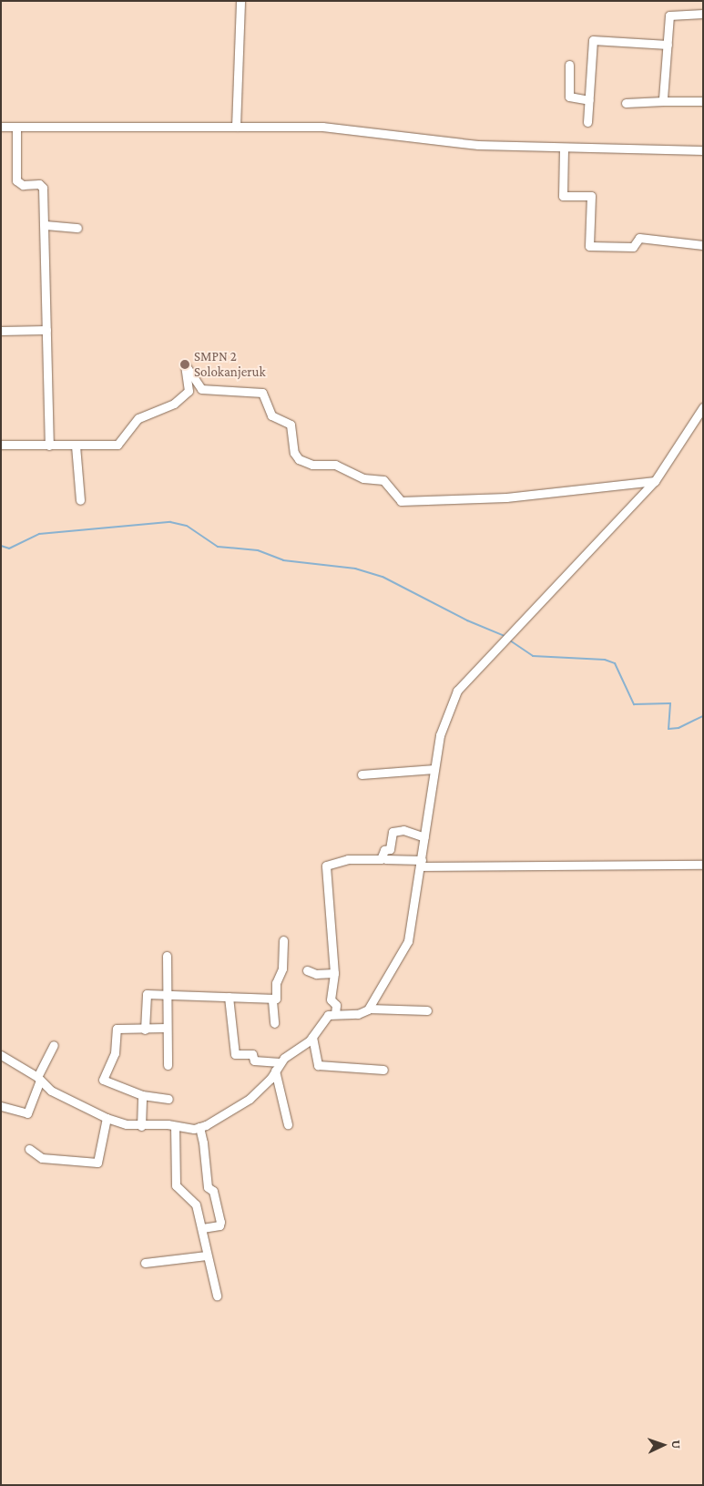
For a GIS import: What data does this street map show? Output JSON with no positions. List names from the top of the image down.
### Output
{
  "places": ["SMPN 2 Solokanjeruk"],
  "north": "right"
}
